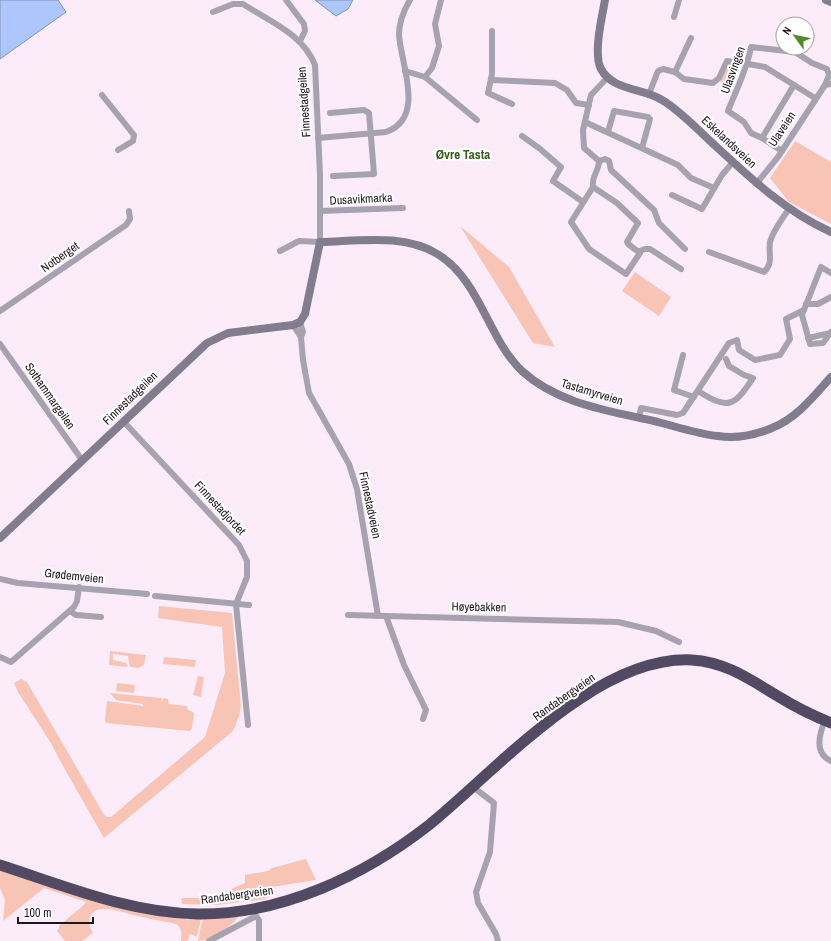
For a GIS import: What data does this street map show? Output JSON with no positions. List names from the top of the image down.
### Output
{
  "streets": {
    "highway": ["Randabergveien"],
    "main road": [
      "Finnestadgeilen",
      "Eskelandsveien",
      "Tastamyrveien",
      "Finnestadveien"
    ],
    "street": [
      "Ulasvingen",
      "Ulaveien",
      "Dusavikmarka",
      "Notberget",
      "Sothammargeilen",
      "Finnestadjordet",
      "Grødemveien",
      "Høyebakken"
    ]
  },
  "crossings": [
    ["Ulasvingen", "Ulaveien"],
    ["Finnestadgeilen", "Dusavikmarka"],
    ["Finnestadgeilen", "Tastamyrveien"],
    ["Finnestadgeilen", "Sothammargeilen"],
    ["Finnestadgeilen", "Finnestadveien"],
    ["Finnestadgeilen", "Finnestadjordet"],
    ["Ulaveien", "Eskelandsveien"],
    ["Tastamyrveien", "Finnestadveien"]
  ],
  "districts": ["Øvre Tasta"],
  "scale_bar": "100 m",
  "north": "top left"
}
